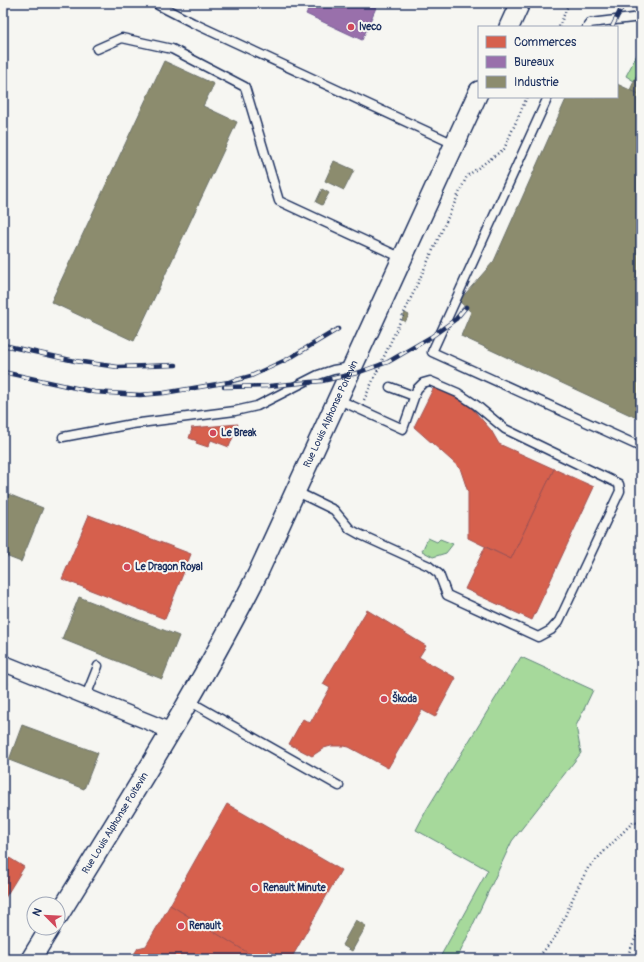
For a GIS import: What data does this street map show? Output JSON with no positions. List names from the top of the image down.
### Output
{
  "streets": {
    "street": ["Rue Louis Alphonse Poitevin"]
  },
  "places": [
    "Iveco",
    "Le Break",
    "Le Dragon Royal",
    "Škoda",
    "Renault Minute",
    "Renault"
  ],
  "legend": ["Commerces", "Bureaux", "Industrie"],
  "north": "top left"
}
